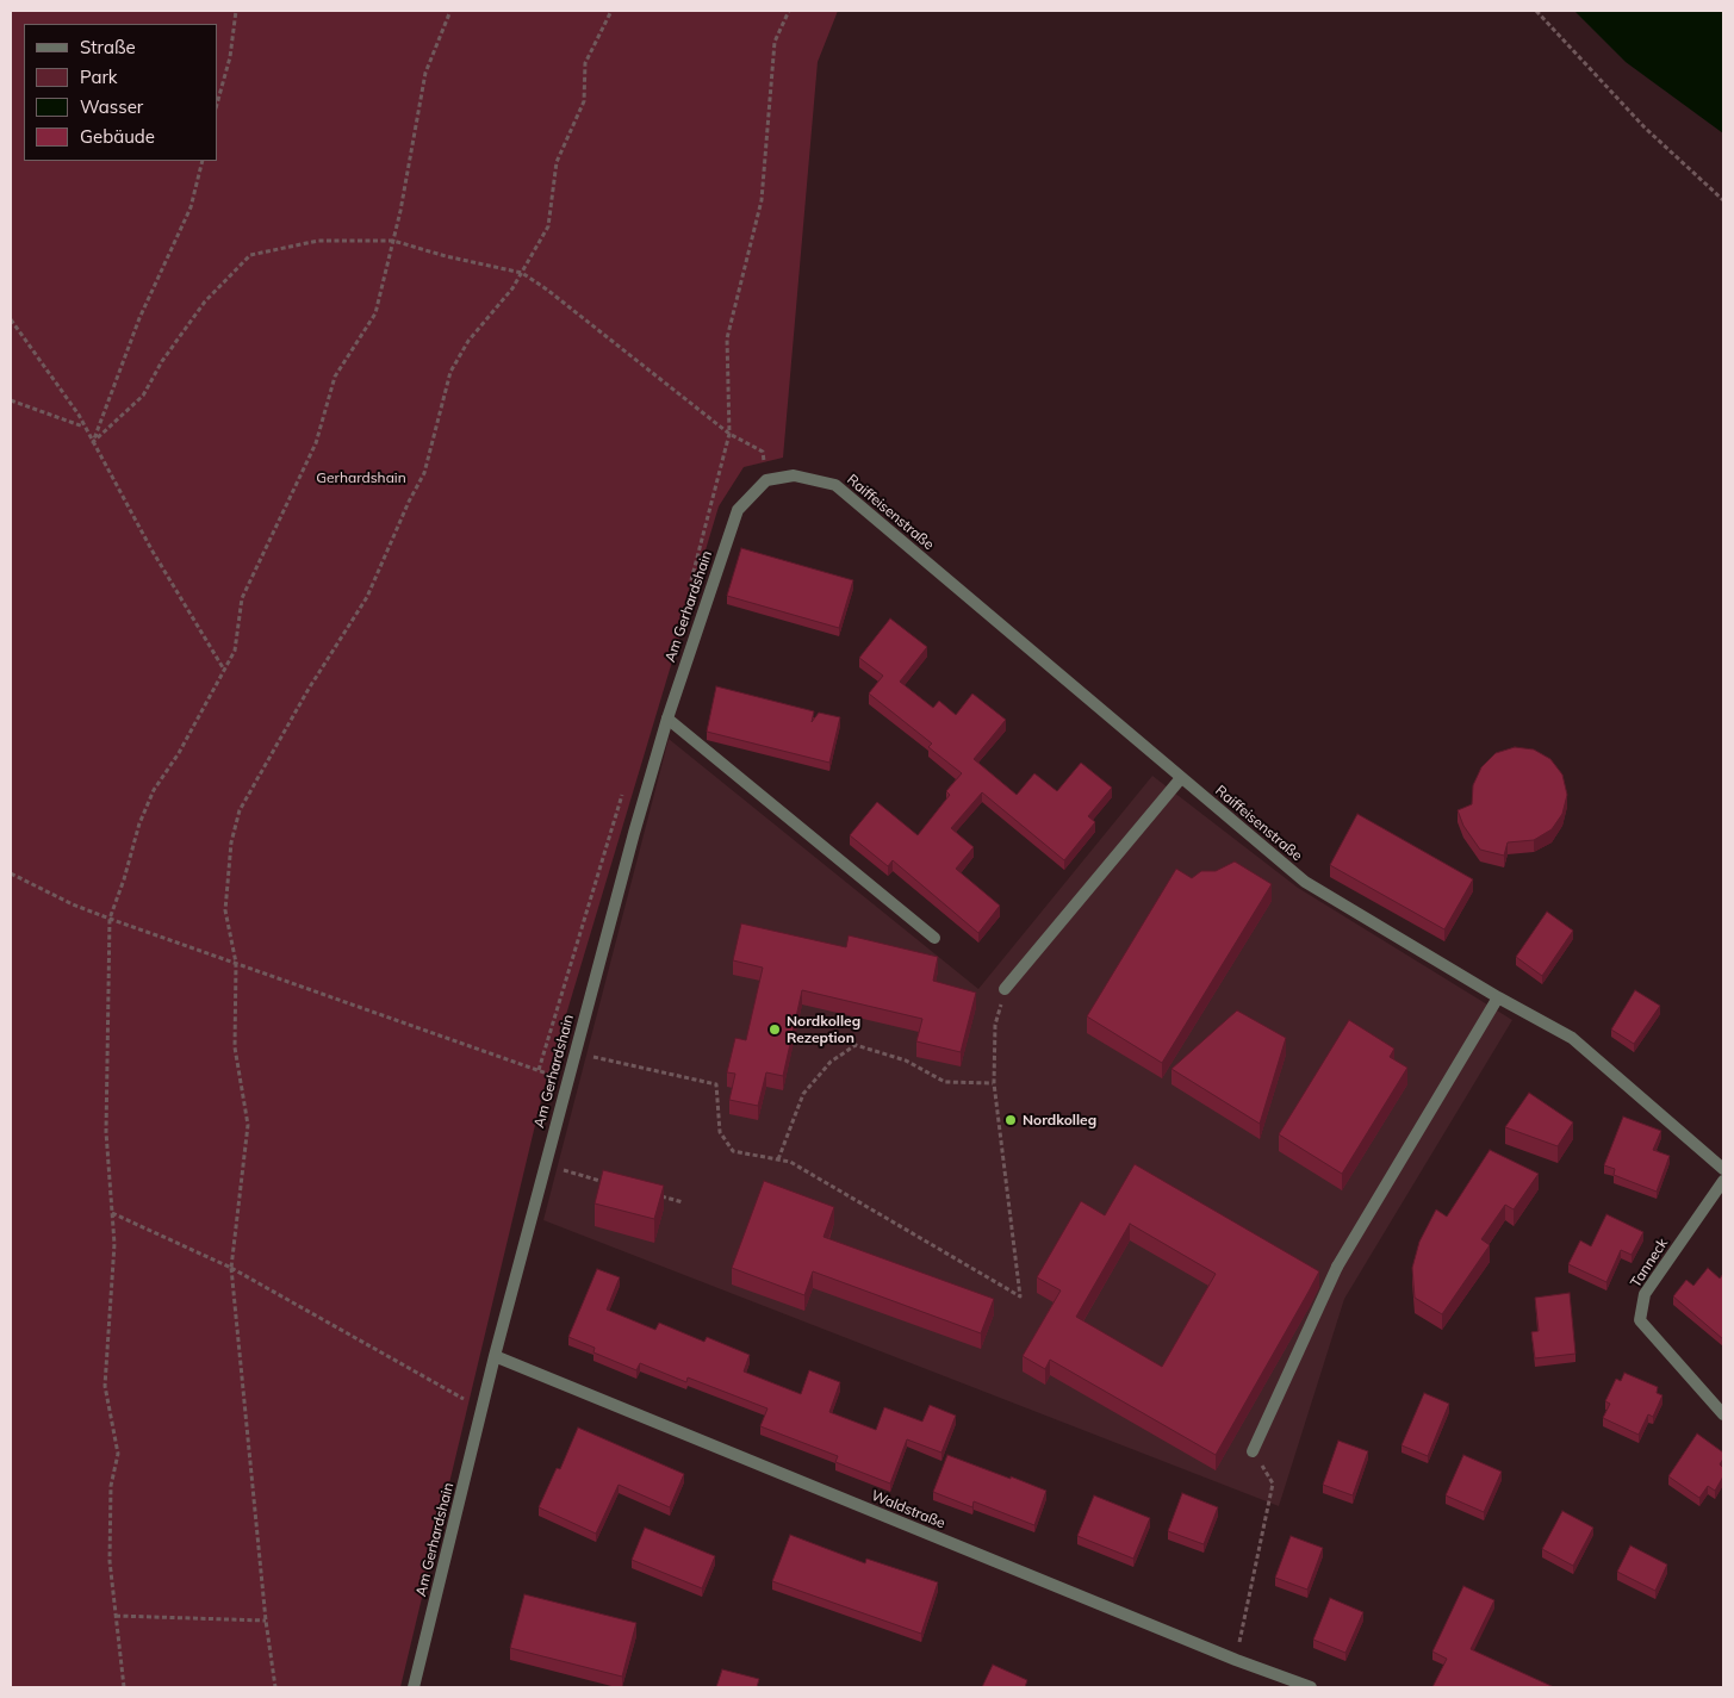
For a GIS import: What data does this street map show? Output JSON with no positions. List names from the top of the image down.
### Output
{
  "streets": {
    "street": [
      "Raiffeisenstraße",
      "Am Gerhardshain",
      "Tanneck",
      "Waldstraße"
    ]
  },
  "crossings": [
    ["Raiffeisenstraße", "Am Gerhardshain"],
    ["Am Gerhardshain", "Waldstraße"]
  ],
  "parks": ["Gerhardshain"],
  "places": ["Nordkolleg Rezeption", "Nordkolleg"],
  "legend": [
    "Straße",
    "Park",
    "Wasser",
    "Gebäude"
  ]
}
